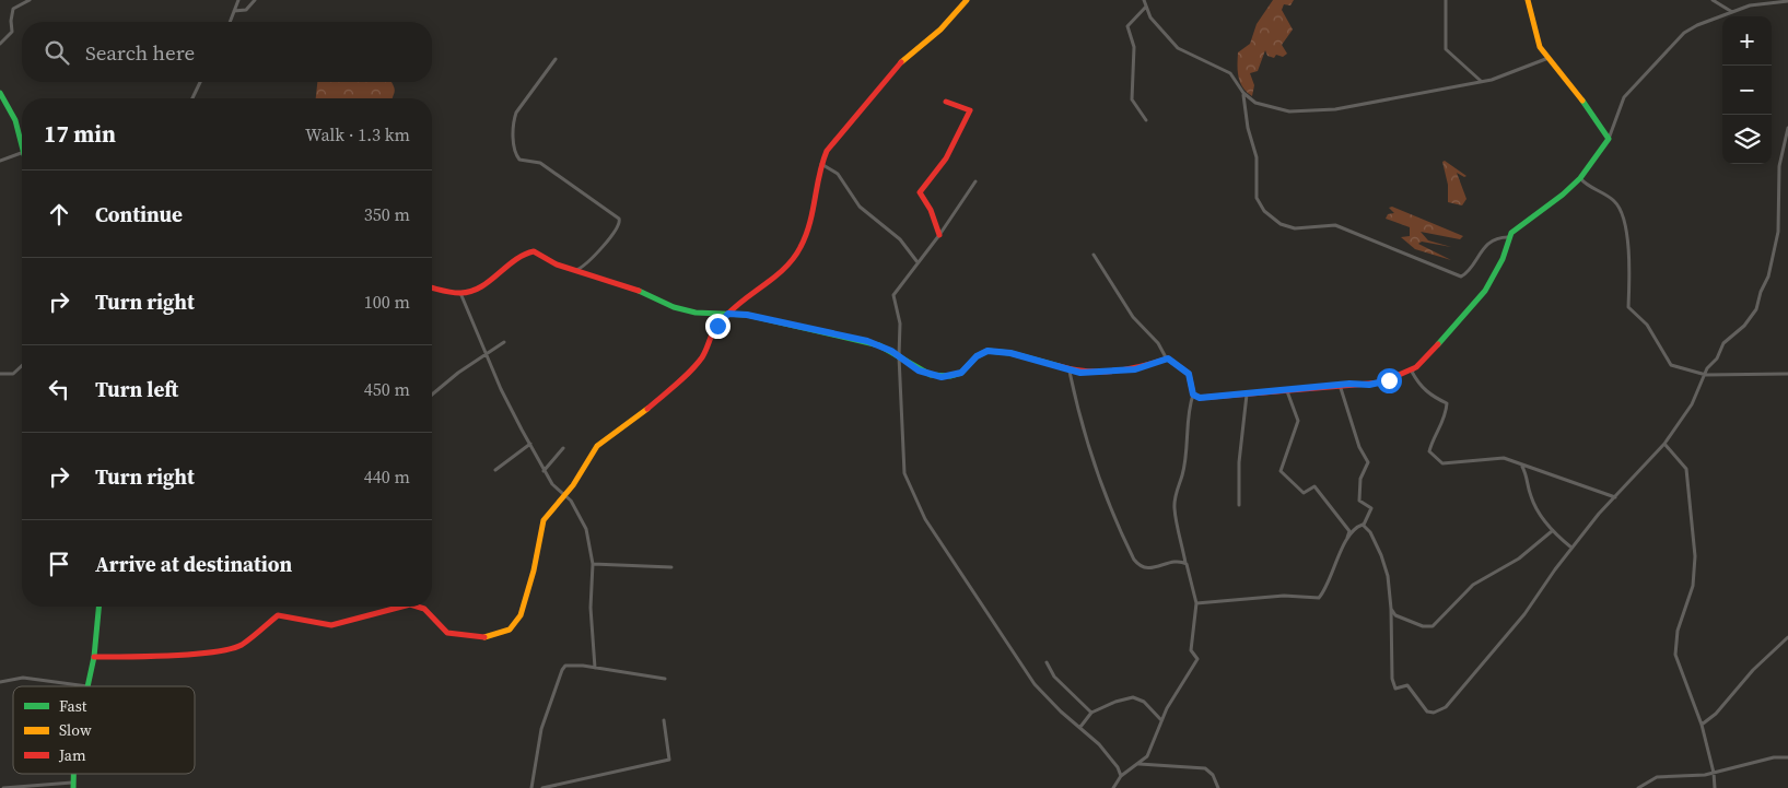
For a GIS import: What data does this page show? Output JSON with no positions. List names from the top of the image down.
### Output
{
  "legend": ["Fast", "Slow", "Jam"],
  "page": {
    "map_buttons": ["+", "−"],
    "search": "Search here",
    "heading": ["17 min", "Walk · 1.3 km"],
    "list": [
      ["Continue", "350 m"],
      ["Turn right", "100 m"],
      ["Turn left", "450 m"],
      ["Turn right", "440 m"],
      "Arrive at destination"
    ]
  }
}
